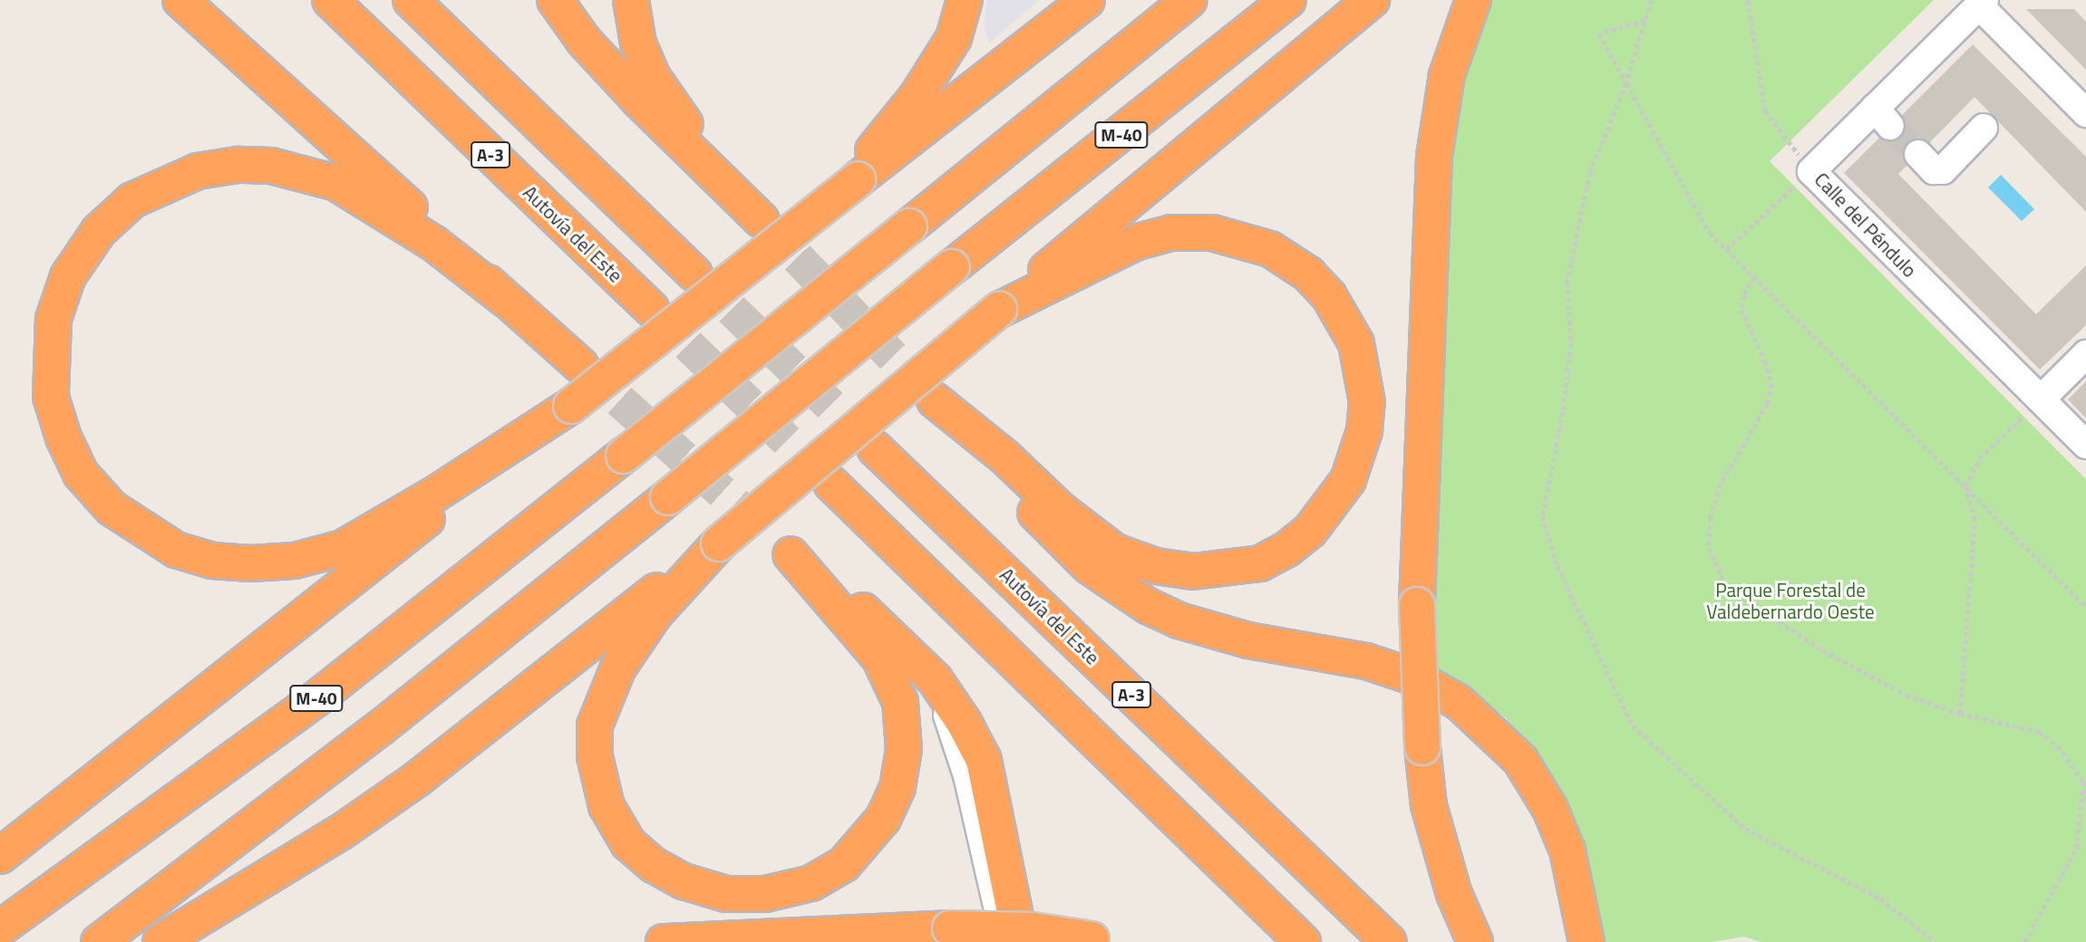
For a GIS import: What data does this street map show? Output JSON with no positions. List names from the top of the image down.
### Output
{
  "streets": {
    "highway": ["M-40", "A-3", "Autovía del Este"],
    "street": ["Calle del Péndulo"]
  },
  "parks": ["Parque Forestal de Valdebernardo Oeste"]
}
